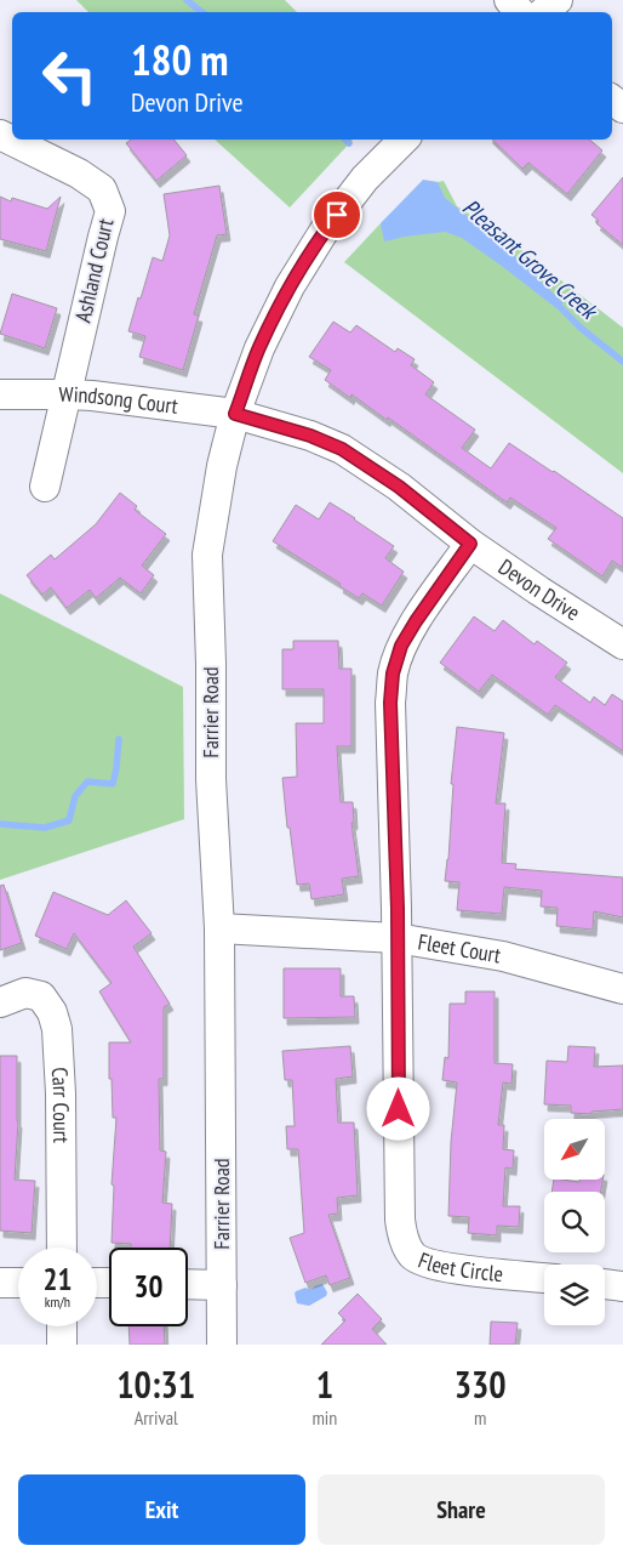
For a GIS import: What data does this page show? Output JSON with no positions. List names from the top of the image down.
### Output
{
  "streets": {
    "street": [
      "Ashland Court",
      "Windsong Court",
      "Devon Drive",
      "Farrier Road",
      "Fleet Court",
      "Carr Court",
      "Fleet Circle"
    ]
  },
  "crossings": [
    ["Ashland Court", "Windsong Court"],
    ["Windsong Court", "Devon Drive"],
    ["Windsong Court", "Farrier Road"],
    ["Devon Drive", "Farrier Road"],
    ["Devon Drive", "Fleet Circle"],
    ["Farrier Road", "Fleet Court"],
    ["Fleet Court", "Fleet Circle"]
  ],
  "water": ["Pleasant Grove Creek"],
  "north": "bottom left",
  "page": {
    "turn": ["180 m", "Devon Drive"],
    "speed": "21 km/h",
    "limit": "30",
    "eta": [
      "10:31",
      "Arrival",
      "1",
      "min",
      "330",
      "m"
    ],
    "buttons": ["Exit", "Share"]
  }
}
